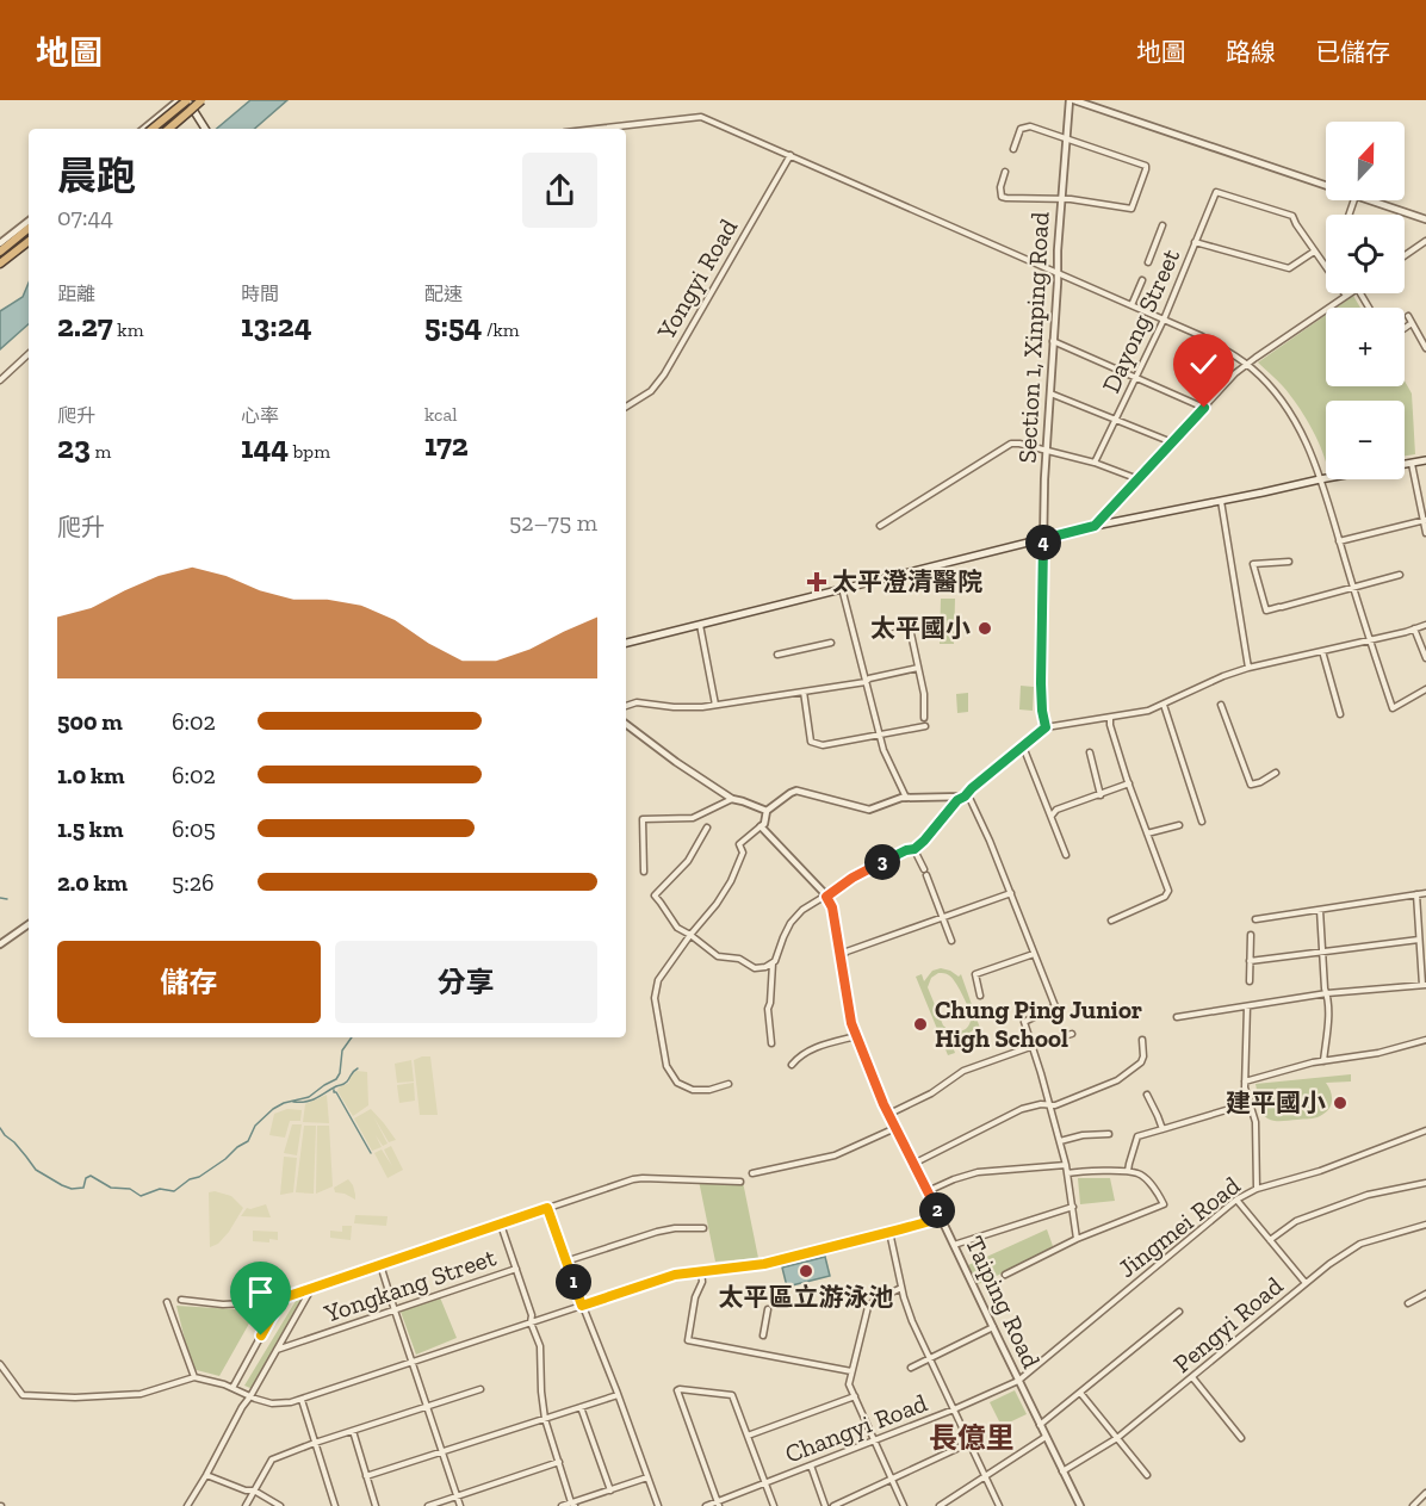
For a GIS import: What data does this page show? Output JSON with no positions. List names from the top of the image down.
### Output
{
  "streets": {
    "street": [
      "Yongyi Road",
      "Dayong Street",
      "Section 1, Xinping Road",
      "Jingmei Road",
      "Yongkang Street",
      "Taiping Road",
      "Pengyi Road",
      "Changyi Road"
    ]
  },
  "crossings": [
    ["Jingmei Road", "Taiping Road"],
    ["Jingmei Road", "Changyi Road"],
    ["Taiping Road", "Pengyi Road"],
    ["Taiping Road", "Changyi Road"]
  ],
  "districts": ["長億里"],
  "places": {
    "health": ["太平澄清醫院"],
    "other": [
      "太平國小",
      "Chung Ping Junior High School",
      "建平國小",
      "太平區立游泳池"
    ]
  },
  "north": "top",
  "page": {
    "header": "地圖",
    "nav": ["地圖", "路線", "已儲存"],
    "map_buttons": ["+", "−"],
    "heading": ["晨跑", "07:44"],
    "stats": [
      ["距離", "2.27 km"],
      ["時間", "13:24"],
      ["配速", "5:54 /km"],
      ["爬升", "23 m"],
      ["心率", "144 bpm"],
      ["kcal", "172"]
    ],
    "chart": ["爬升", "52–75 m"],
    "pins": [
      "4",
      "3",
      "2",
      "1"
    ],
    "list": [
      {
        "name": "500 m",
        "note": "6:02"
      },
      {
        "name": "1.0 km",
        "note": "6:02"
      },
      {
        "name": "1.5 km",
        "note": "6:05"
      },
      {
        "name": "2.0 km",
        "note": "5:26"
      }
    ],
    "buttons": ["儲存", "分享"]
  }
}
